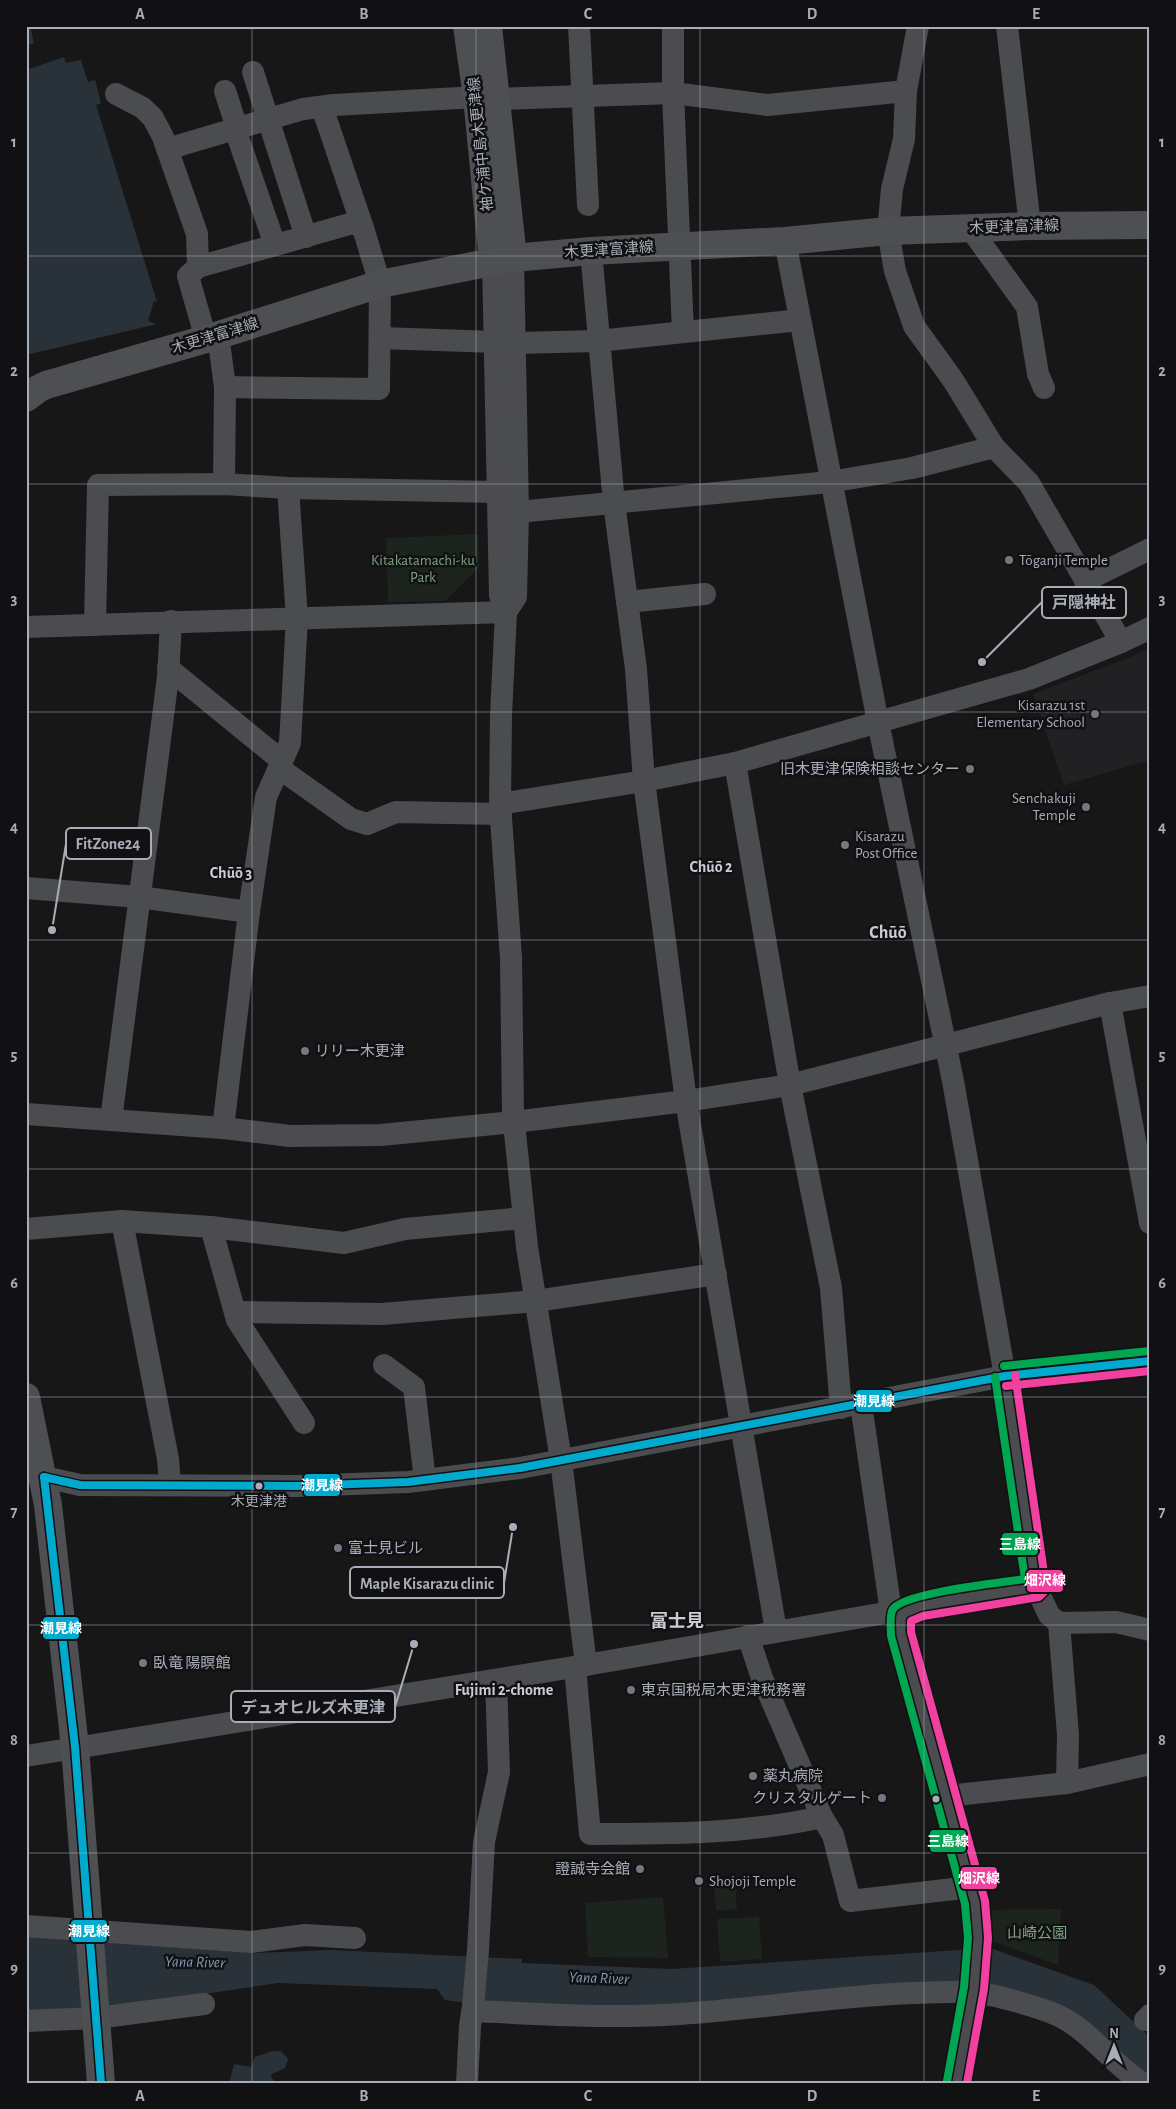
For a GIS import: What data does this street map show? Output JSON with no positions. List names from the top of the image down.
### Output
{
  "streets": {
    "main road": ["袖ケ浦中島木更津線", "木更津富津線"]
  },
  "crossings": [
    ["袖ケ浦中島木更津線", "木更津富津線"]
  ],
  "districts": [
    "Chūō 2",
    "Chūō 3",
    "Chūō",
    "富士見",
    "Fujimi 2-chome"
  ],
  "water": ["Yana River"],
  "parks": ["Kitakatamachi-ku Park", "山崎公園"],
  "places": [
    "Tōganji Temple",
    "戸隠神社",
    "Kisarazu 1st Elementary School",
    "旧木更津保険相談センター",
    "Senchakuji Temple",
    "Kisarazu Post Office",
    "FitZone24",
    "リリー木更津",
    "木更津港",
    "Maple Kisarazu clinic",
    "富士見ビル",
    "デュオヒルズ木更津",
    "臥竜 陽瞑館",
    "東京国税局木更津税務署",
    "薬丸病院",
    "クリスタルゲート",
    "證誠寺会館",
    "Shojoji Temple"
  ],
  "lines": ["transit line 三島線", "transit line 潮見線", "transit line 畑沢線"],
  "north": "top",
  "grid": {
    "columns": [
      "A",
      "B",
      "C",
      "D",
      "E"
    ],
    "rows": [
      "1",
      "2",
      "3",
      "4",
      "5",
      "6",
      "7",
      "8",
      "9"
    ]
  }
}
